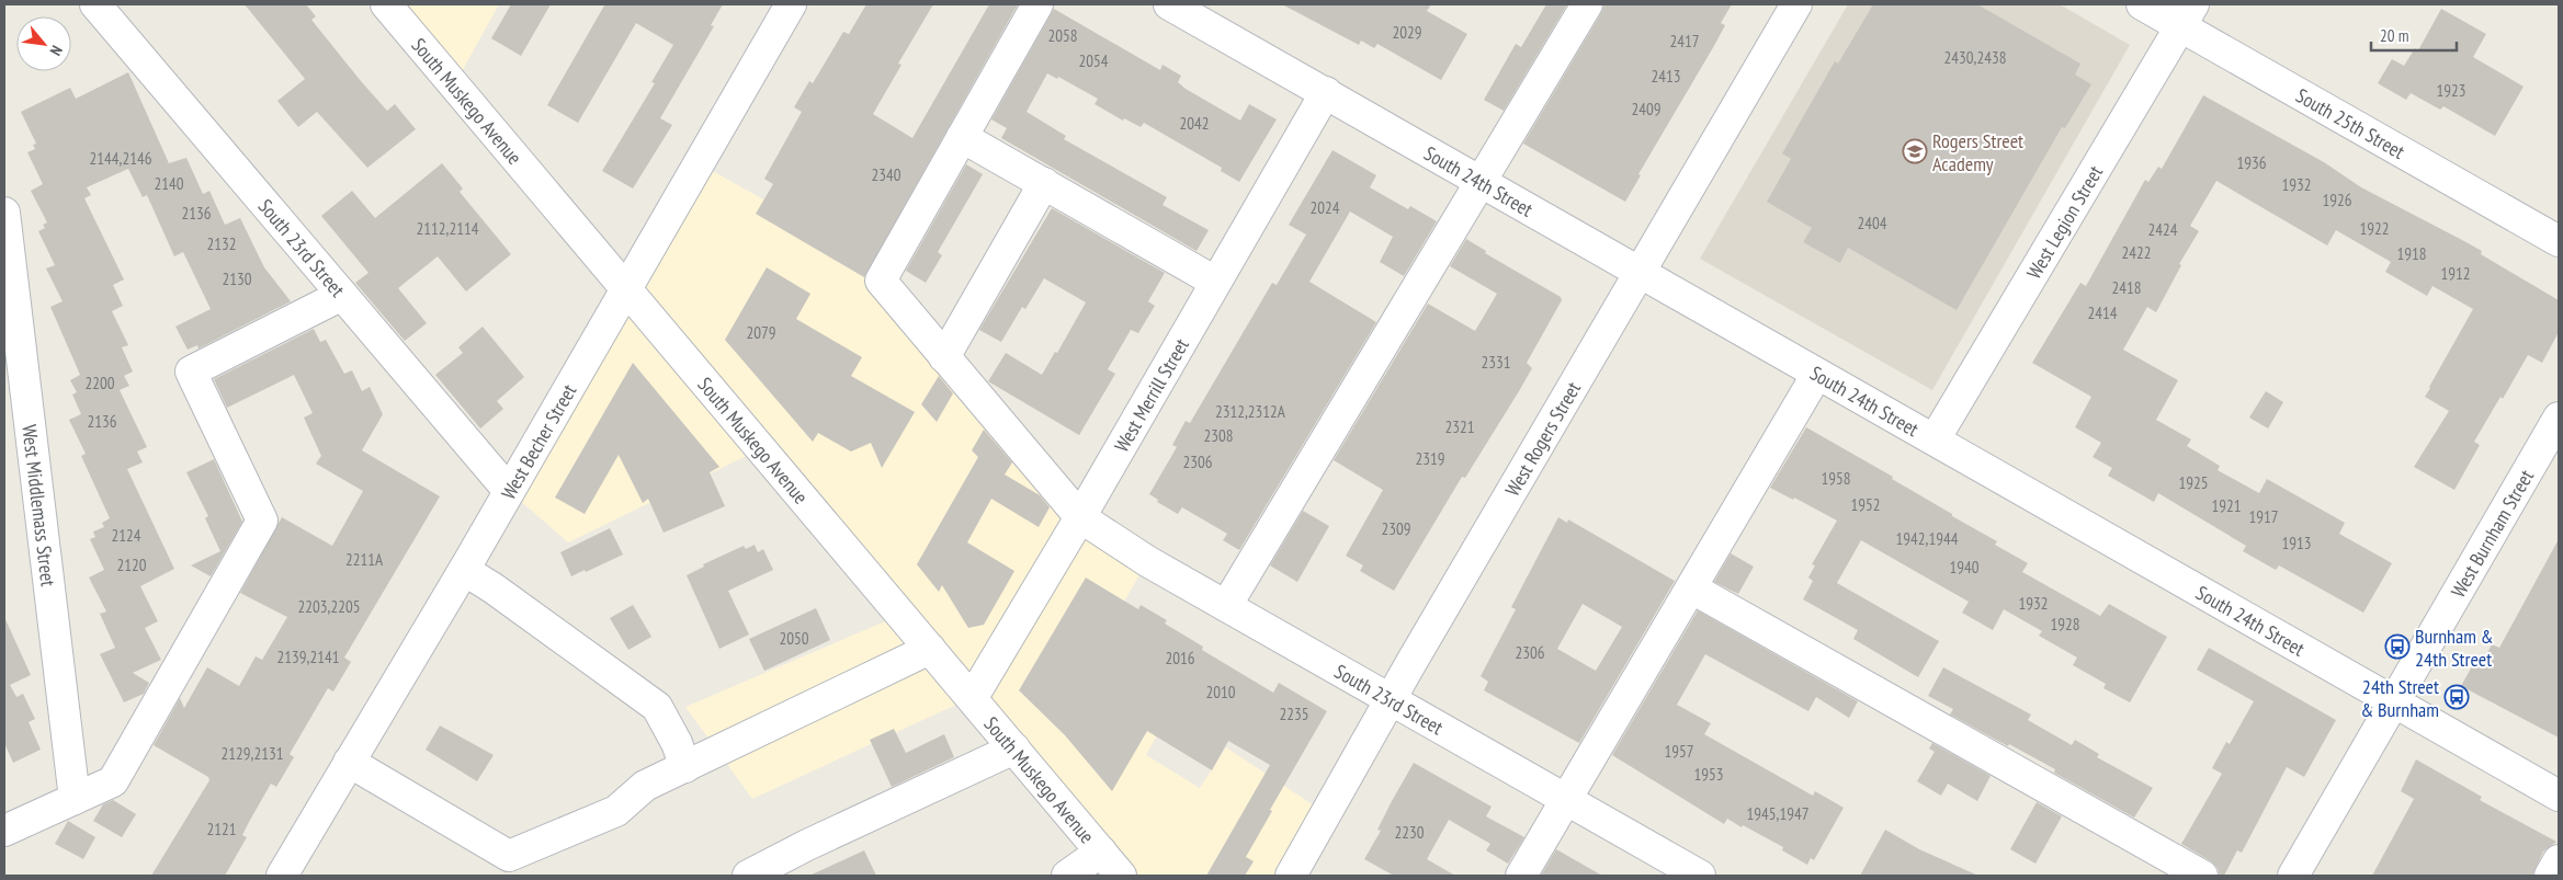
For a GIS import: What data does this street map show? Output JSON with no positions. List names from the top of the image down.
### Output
{
  "streets": {
    "street": [
      "South Muskego Avenue",
      "South 25th Street",
      "South 24th Street",
      "West Legion Street",
      "South 23rd Street",
      "West Merrill Street",
      "West Rogers Street",
      "West Becher Street",
      "West Middlemass Street",
      "West Burnham Street"
    ]
  },
  "crossings": [
    ["South Muskego Avenue", "West Merrill Street"],
    ["South Muskego Avenue", "West Becher Street"],
    ["South 25th Street", "West Legion Street"],
    ["South 24th Street", "West Legion Street"],
    ["South 24th Street", "West Merrill Street"],
    ["South 24th Street", "West Rogers Street"],
    ["South 24th Street", "West Burnham Street"],
    ["South 23rd Street", "West Merrill Street"],
    ["South 23rd Street", "West Rogers Street"],
    ["South 23rd Street", "West Becher Street"]
  ],
  "places": {
    "school or university": ["Rogers Street Academy"],
    "bus stop": ["Burnham & 24th Street", "24th Street & Burnham"]
  },
  "house_numbers": [
    "2029",
    "2058",
    "2417",
    "2430,2438",
    "2054",
    "2413",
    "1923",
    "2409",
    "2042",
    "2144,2146",
    "1936",
    "2340",
    "2140",
    "1932",
    "1926",
    "2024",
    "2136",
    "2404",
    "2112,2114",
    "1922",
    "2424",
    "2132",
    "2422",
    "1918",
    "1912",
    "2130",
    "2418",
    "2414",
    "2079",
    "2331",
    "2200",
    "2312,2312A",
    "2136",
    "2321",
    "2308",
    "2319",
    "2306",
    "1958",
    "1925",
    "1952",
    "1921",
    "1917",
    "2309",
    "2124",
    "1942,1944",
    "1913",
    "2211A",
    "2120",
    "1940",
    "1932",
    "2203,2205",
    "1928",
    "2050",
    "2306",
    "2139,2141",
    "2016",
    "2010",
    "2235",
    "1957",
    "2129,2131",
    "1953",
    "1945,1947",
    "2121",
    "2230"
  ],
  "scale_bar": "20 m",
  "north": "bottom right"
}
